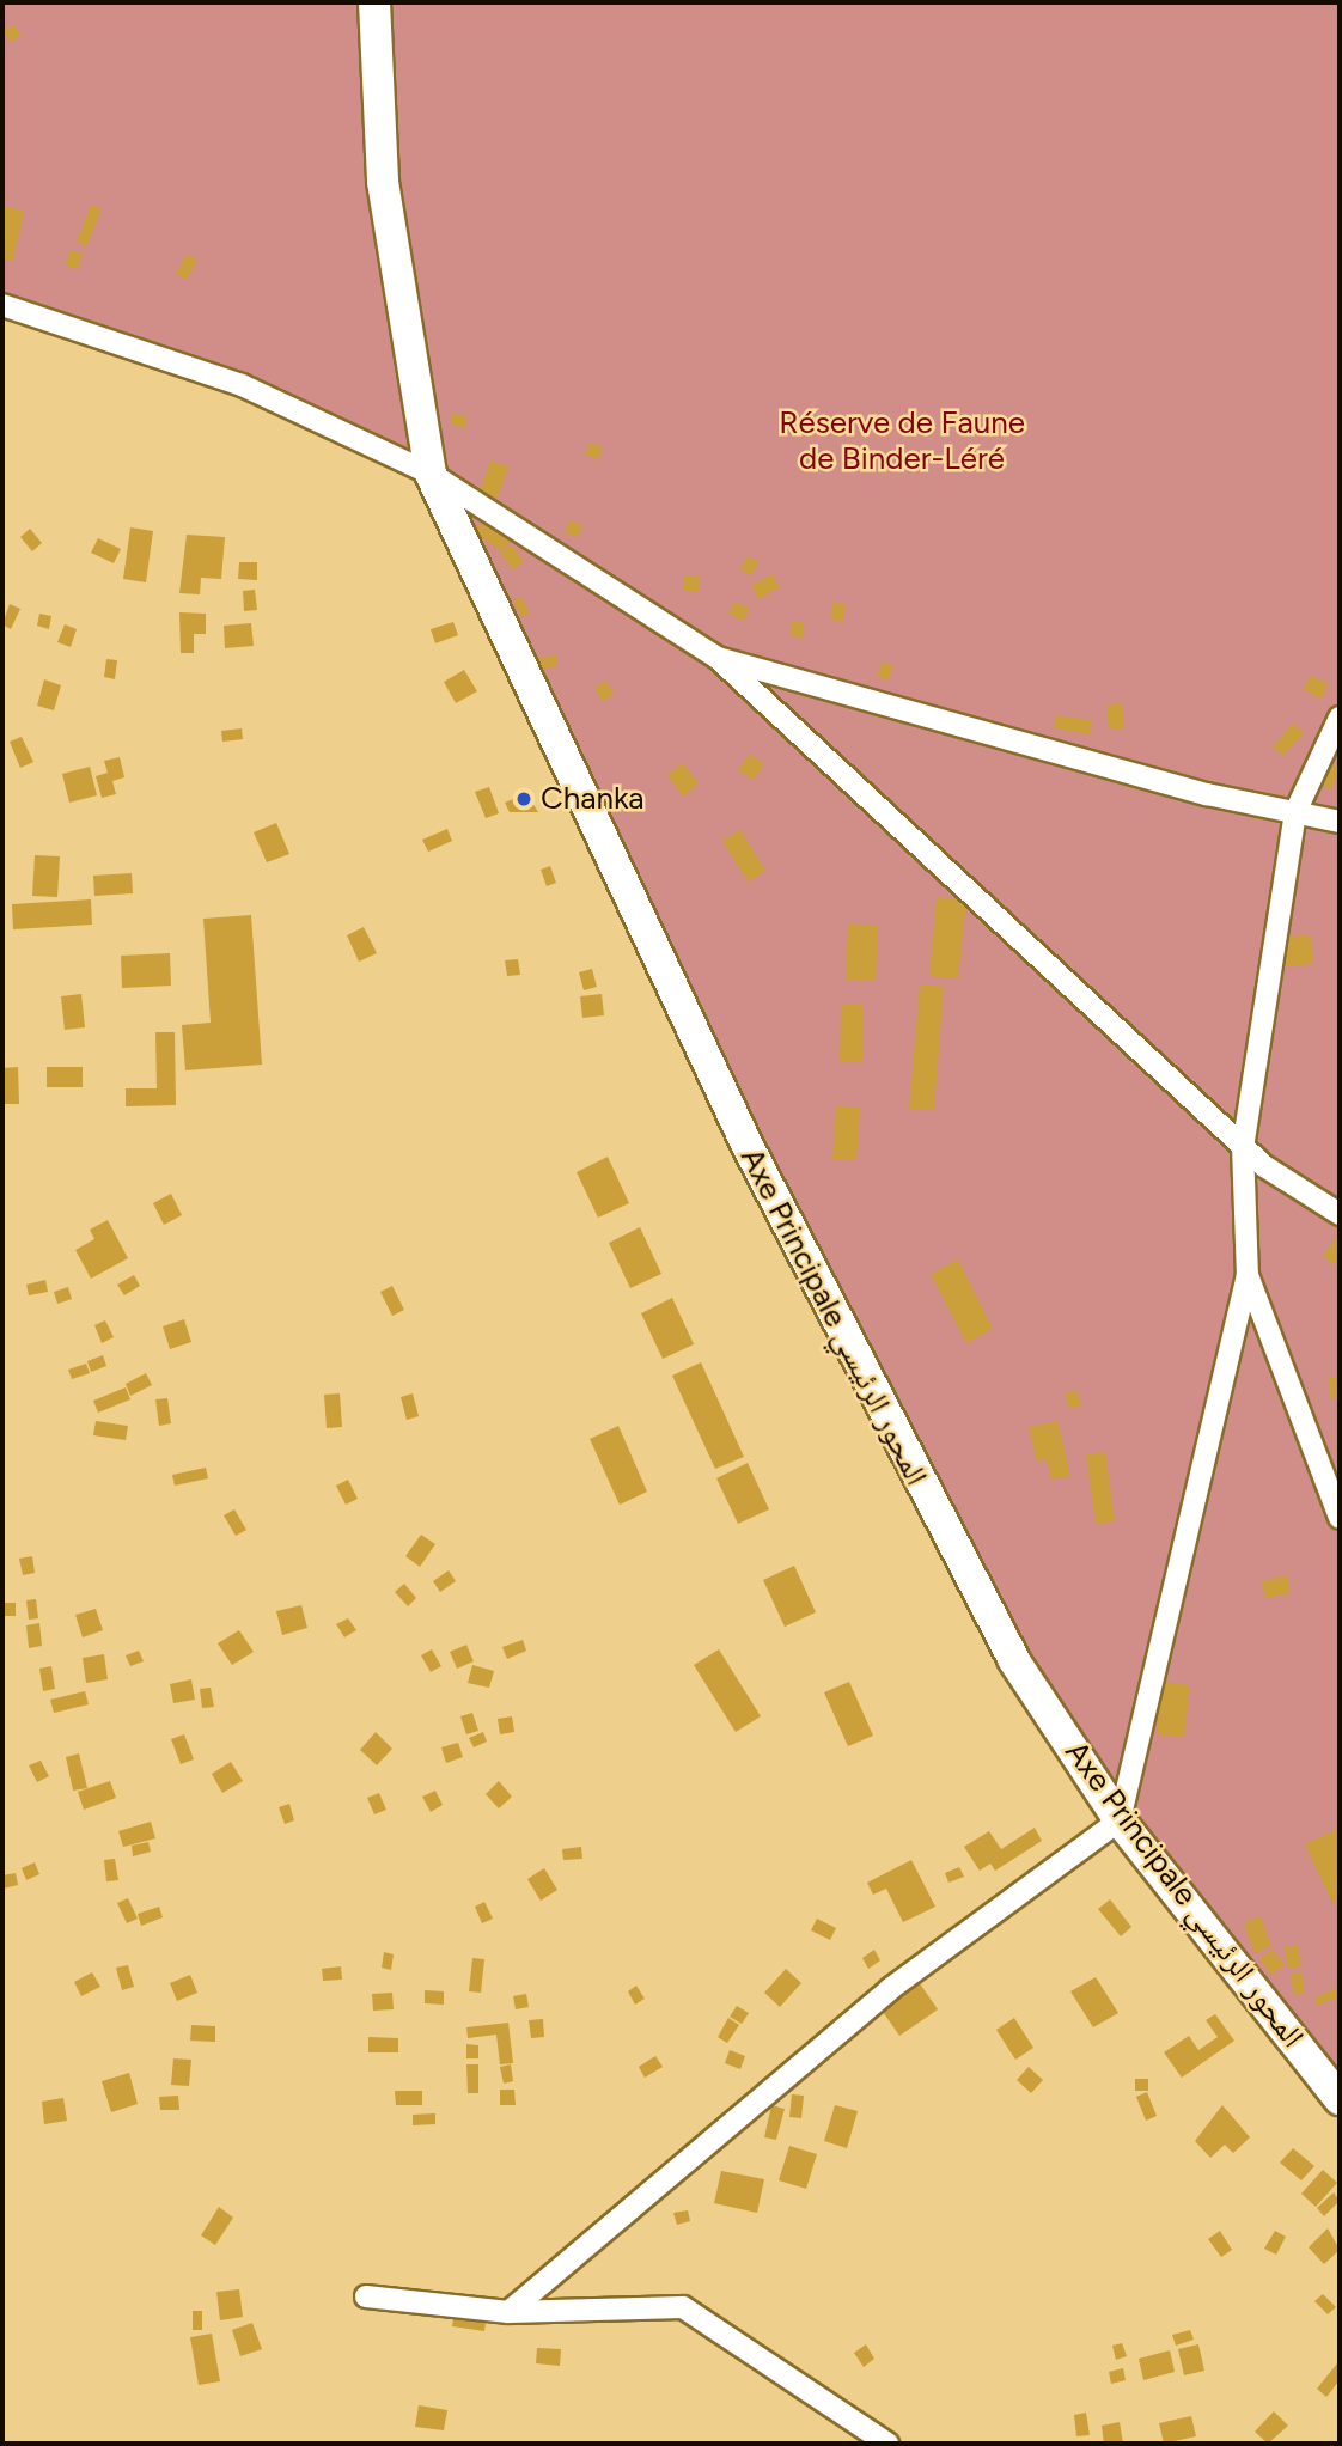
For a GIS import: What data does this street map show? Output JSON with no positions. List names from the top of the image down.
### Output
{
  "streets": {
    "main road": ["Axe Principale المحور الرئيسي"]
  },
  "parks": ["Réserve de Faune de Binder-Léré"],
  "places": ["Chanka"]
}
